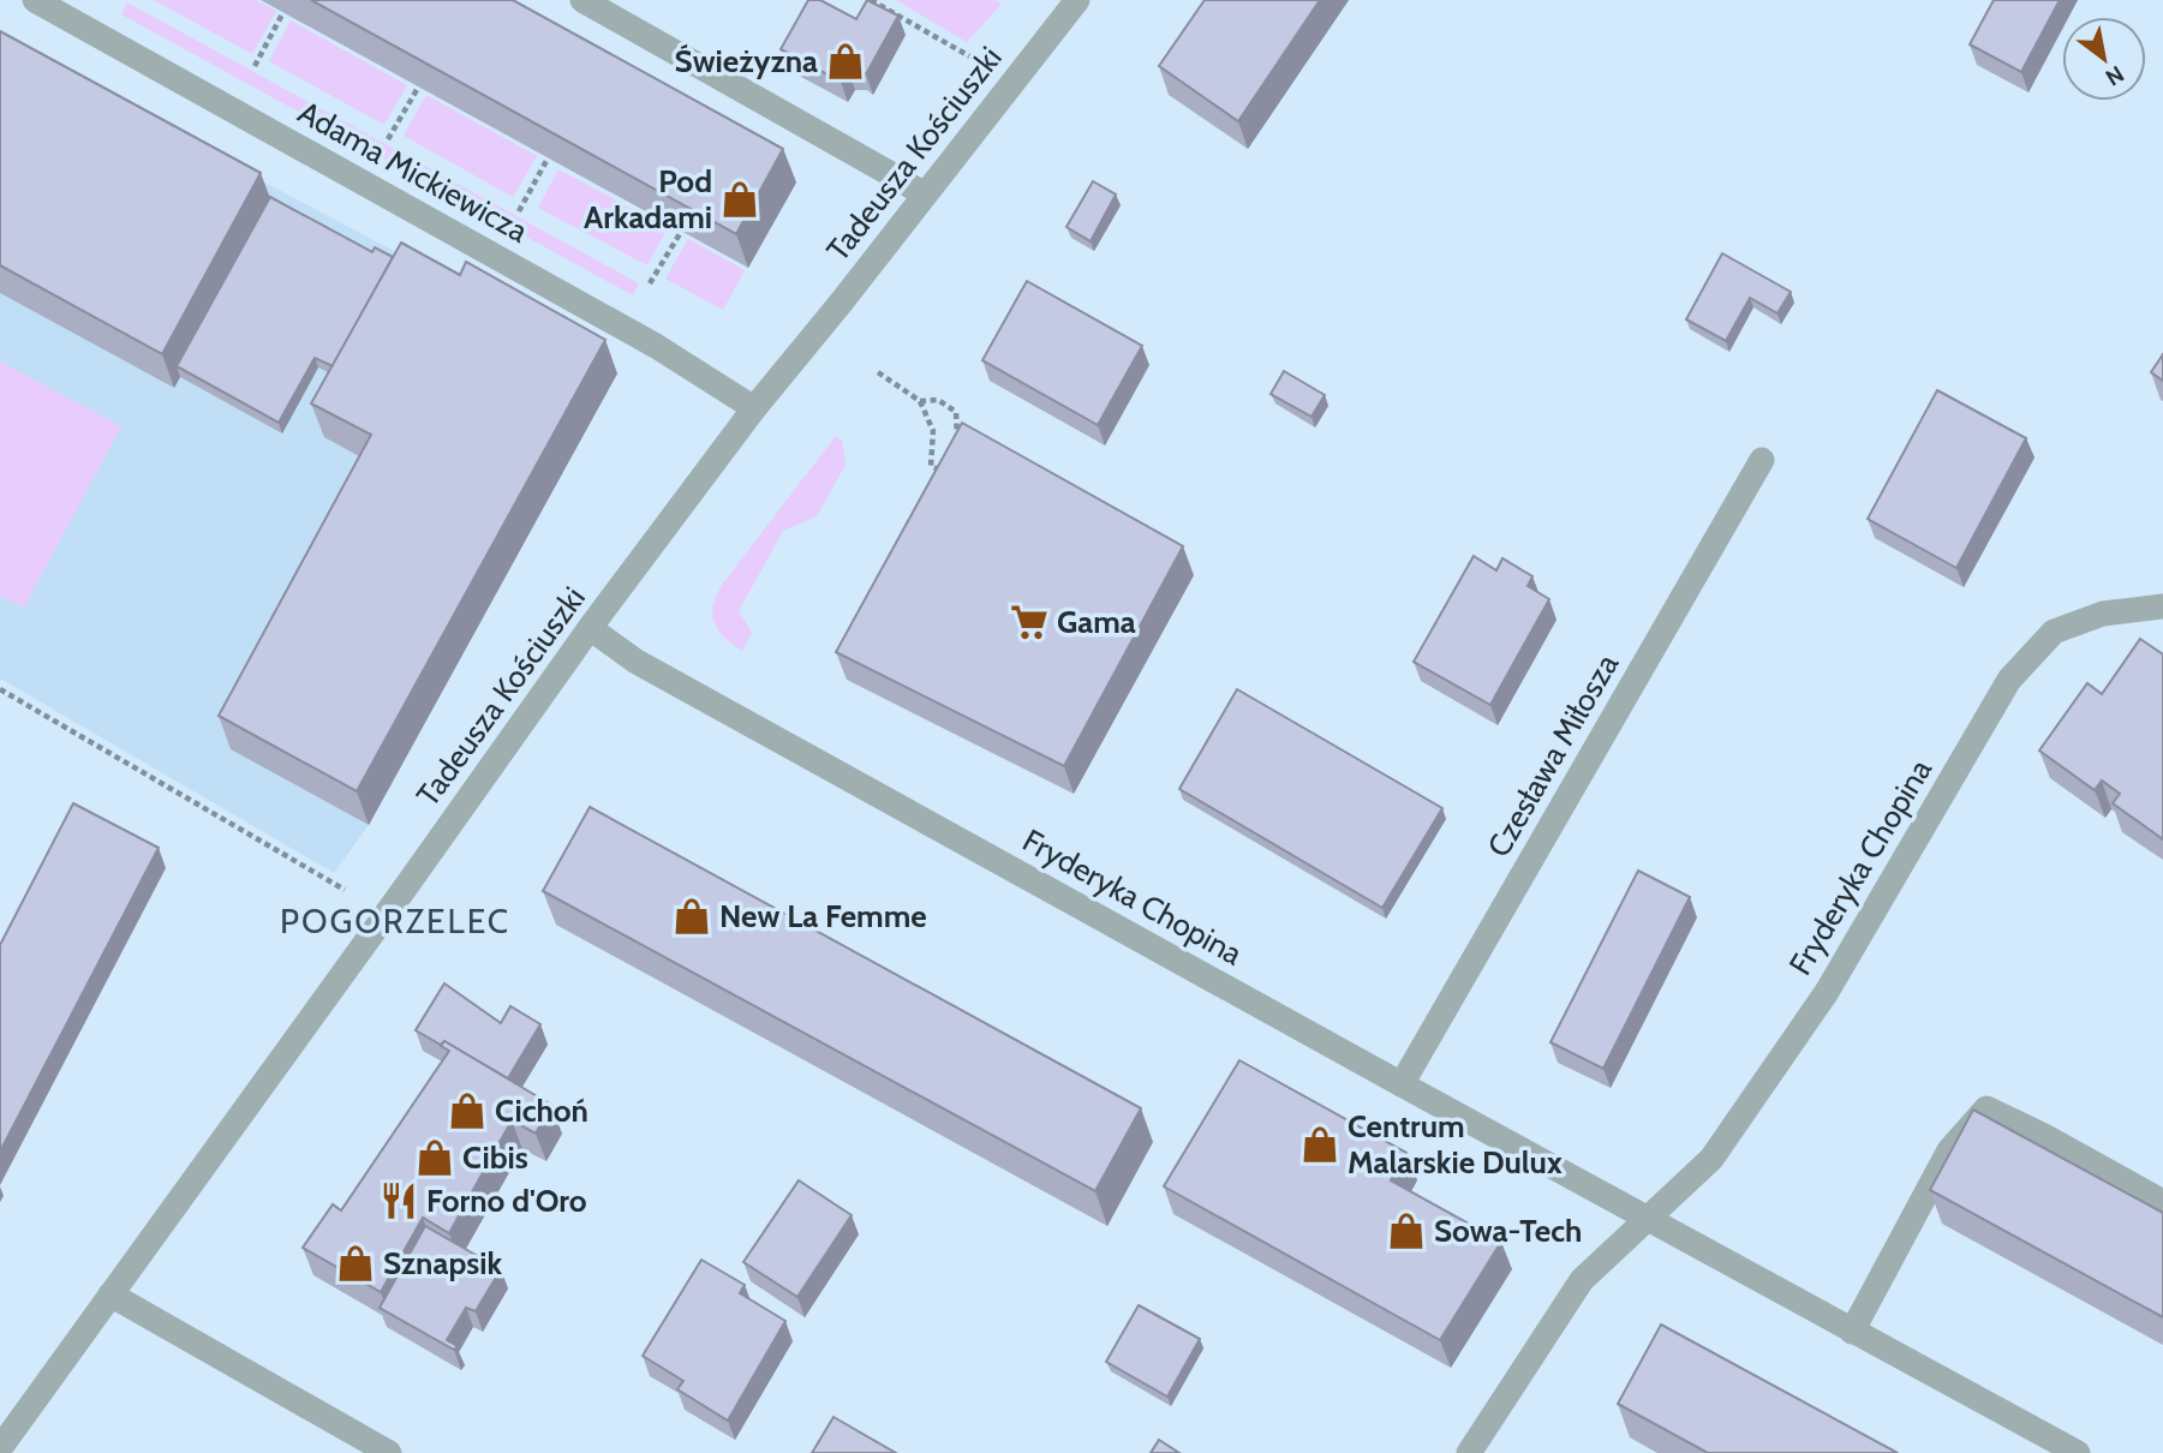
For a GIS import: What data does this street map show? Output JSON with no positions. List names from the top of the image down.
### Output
{
  "streets": {
    "street": [
      "Tadeusza Kościuszki",
      "Adama Mickiewicza",
      "Czesława Miłosza",
      "Fryderyka Chopina"
    ]
  },
  "crossings": [
    ["Tadeusza Kościuszki", "Adama Mickiewicza"],
    ["Tadeusza Kościuszki", "Fryderyka Chopina"],
    ["Czesława Miłosza", "Fryderyka Chopina"]
  ],
  "districts": ["POGORZELEC"],
  "places": {
    "shop": [
      "Świeżyzna",
      "Pod Arkadami",
      "New La Femme",
      "Cichoń",
      "Centrum Malarskie Dulux",
      "Cibis",
      "Sowa-Tech",
      "Sznapsik"
    ],
    "supermarket": ["Gama"],
    "restaurant": ["Forno d'Oro"]
  },
  "north": "bottom right"
}
